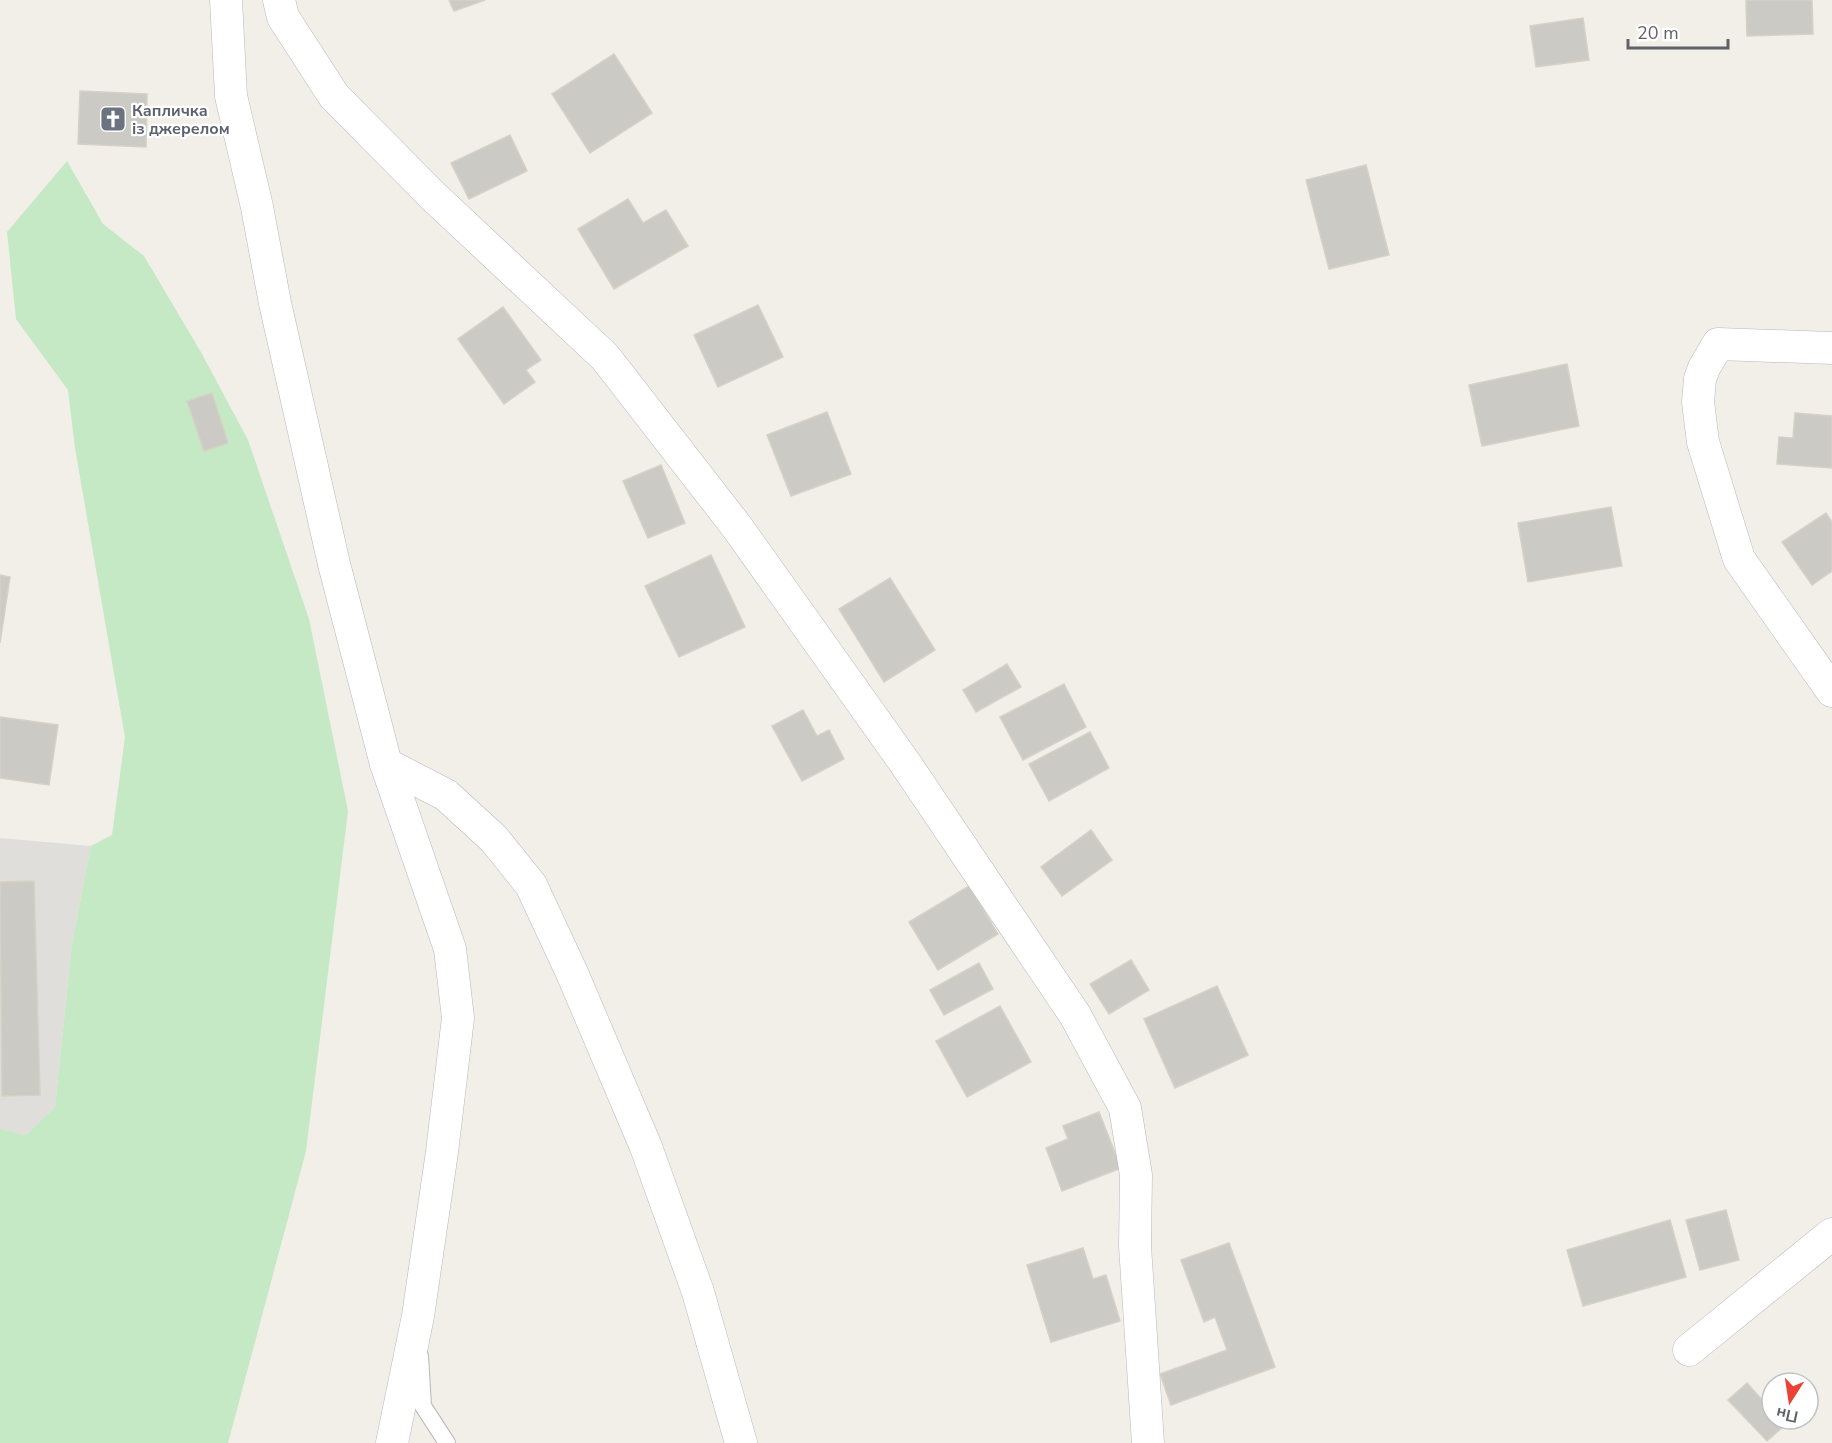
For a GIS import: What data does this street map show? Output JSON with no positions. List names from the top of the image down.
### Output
{
  "places": {
    "church": ["Капличка із джерелом"]
  },
  "scale_bar": "20 m",
  "north": "bottom"
}
